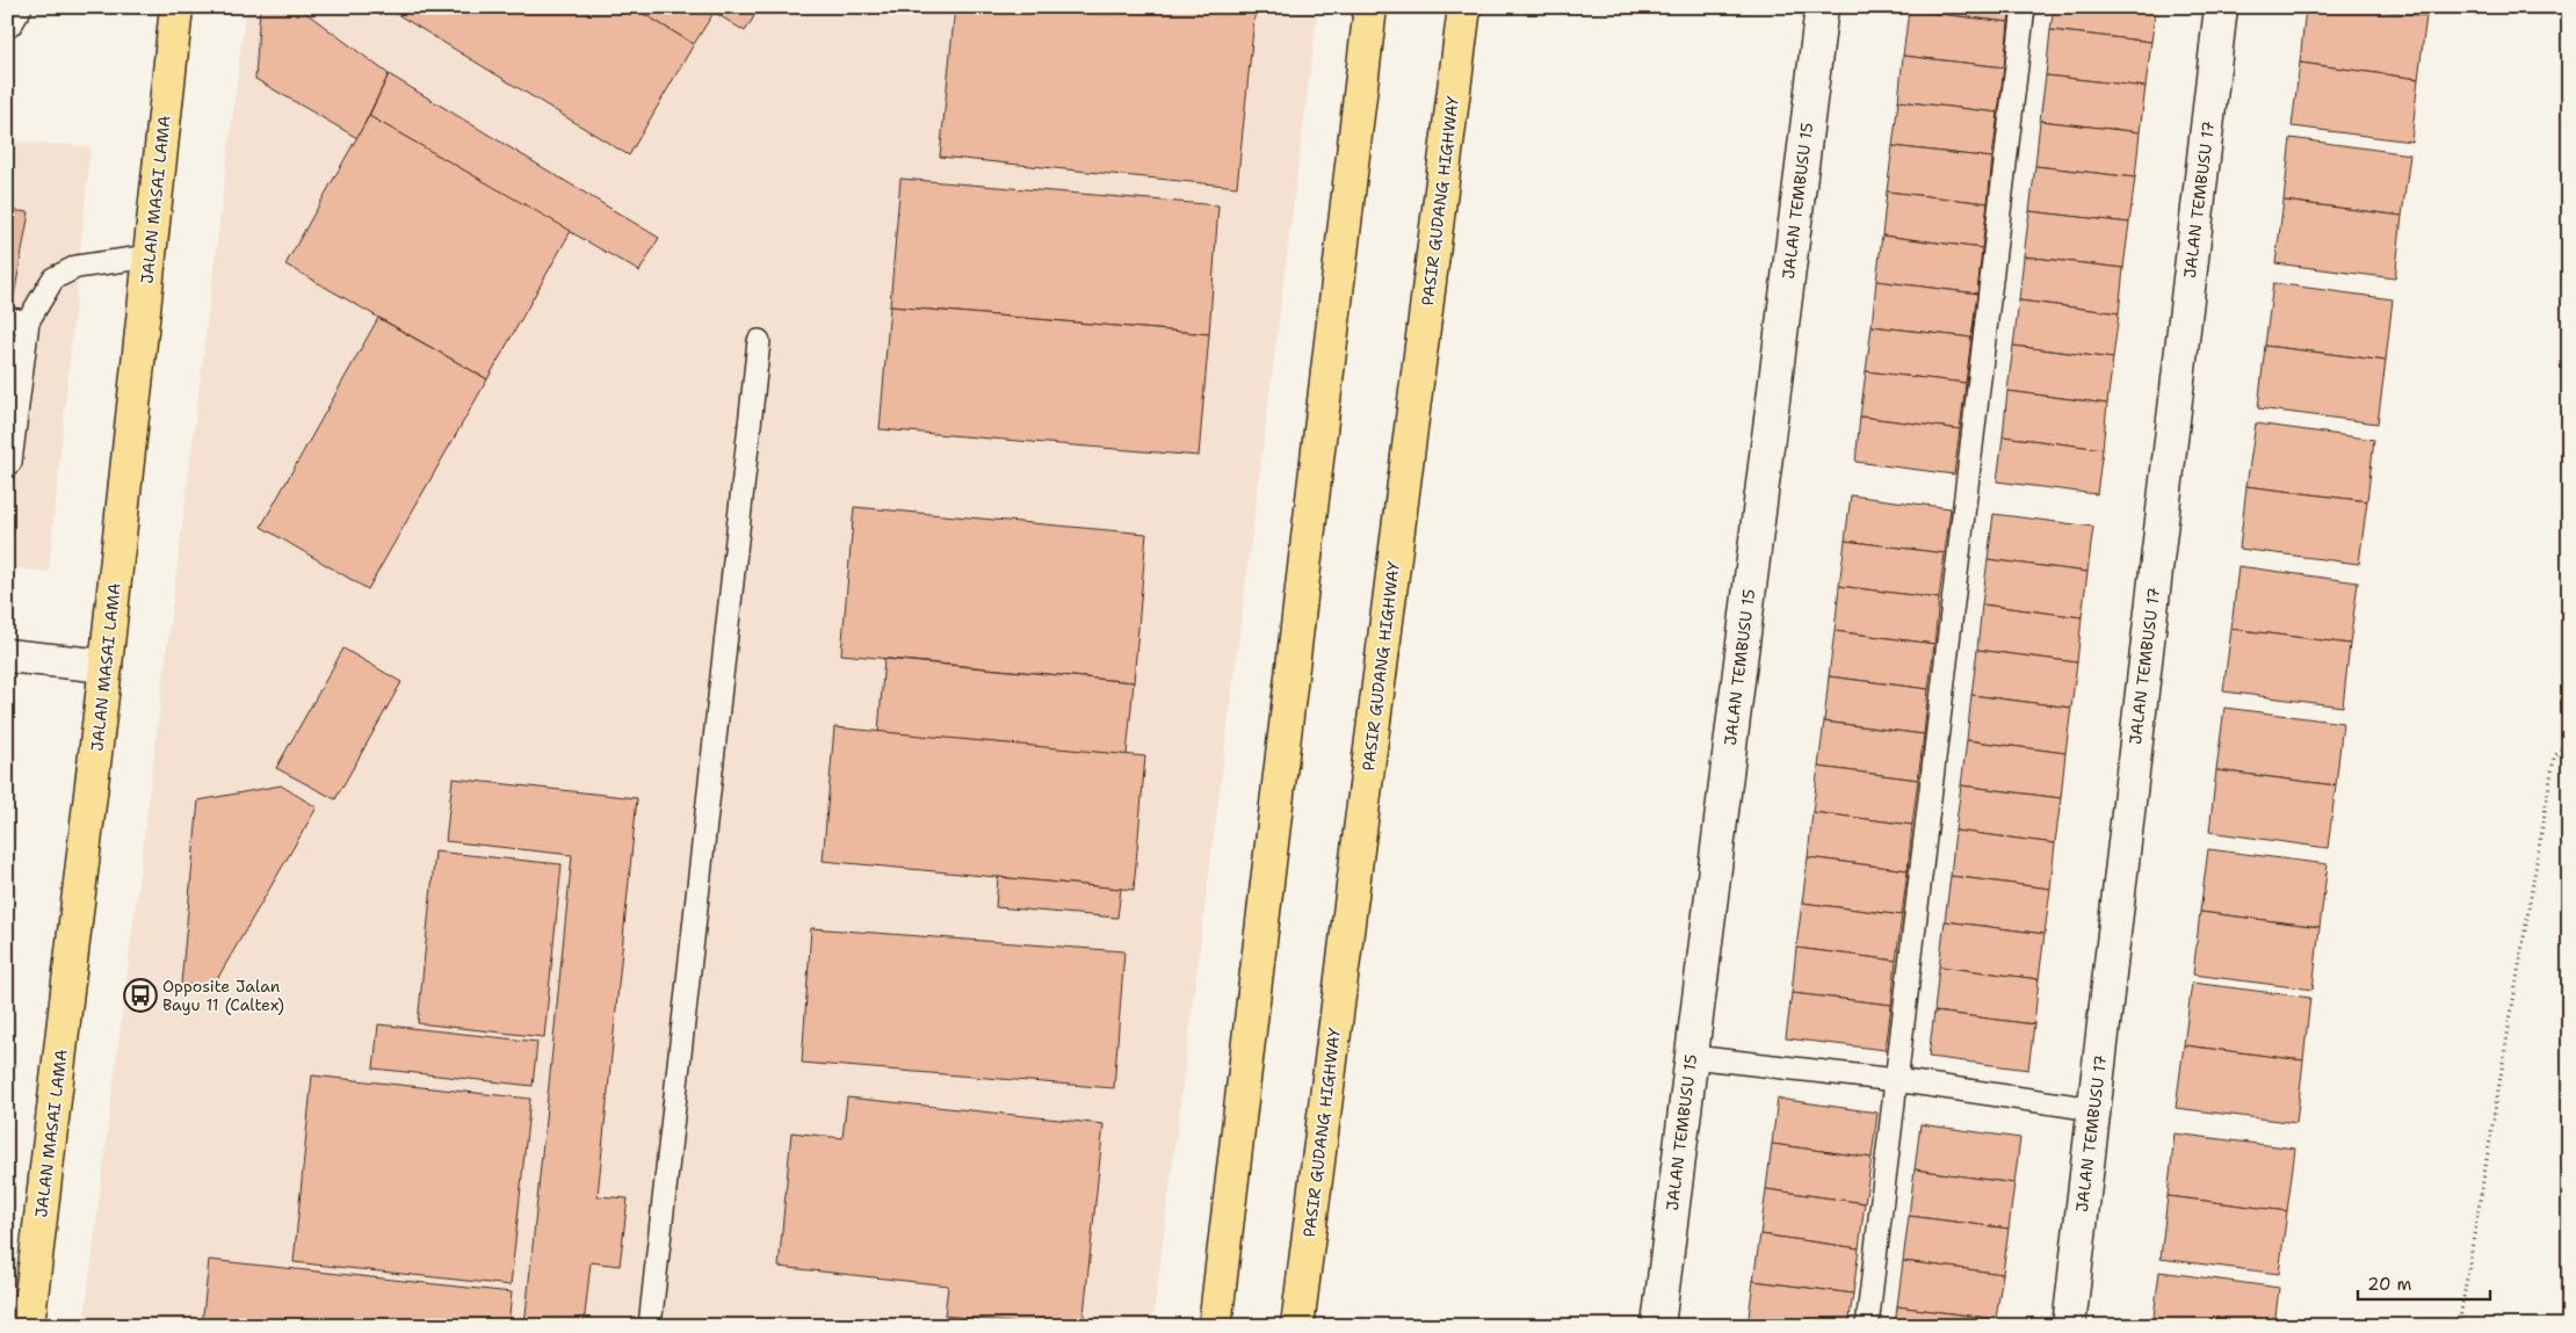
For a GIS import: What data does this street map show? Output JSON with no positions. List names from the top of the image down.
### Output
{
  "streets": {
    "main road": ["JALAN MASAI LAMA", "PASIR GUDANG HIGHWAY"],
    "street": ["JALAN TEMBUSU 17", "JALAN TEMBUSU 15"]
  },
  "places": {
    "bus stop": ["Opposite Jalan Bayu 11 (Caltex)"]
  },
  "scale_bar": "20 m"
}
